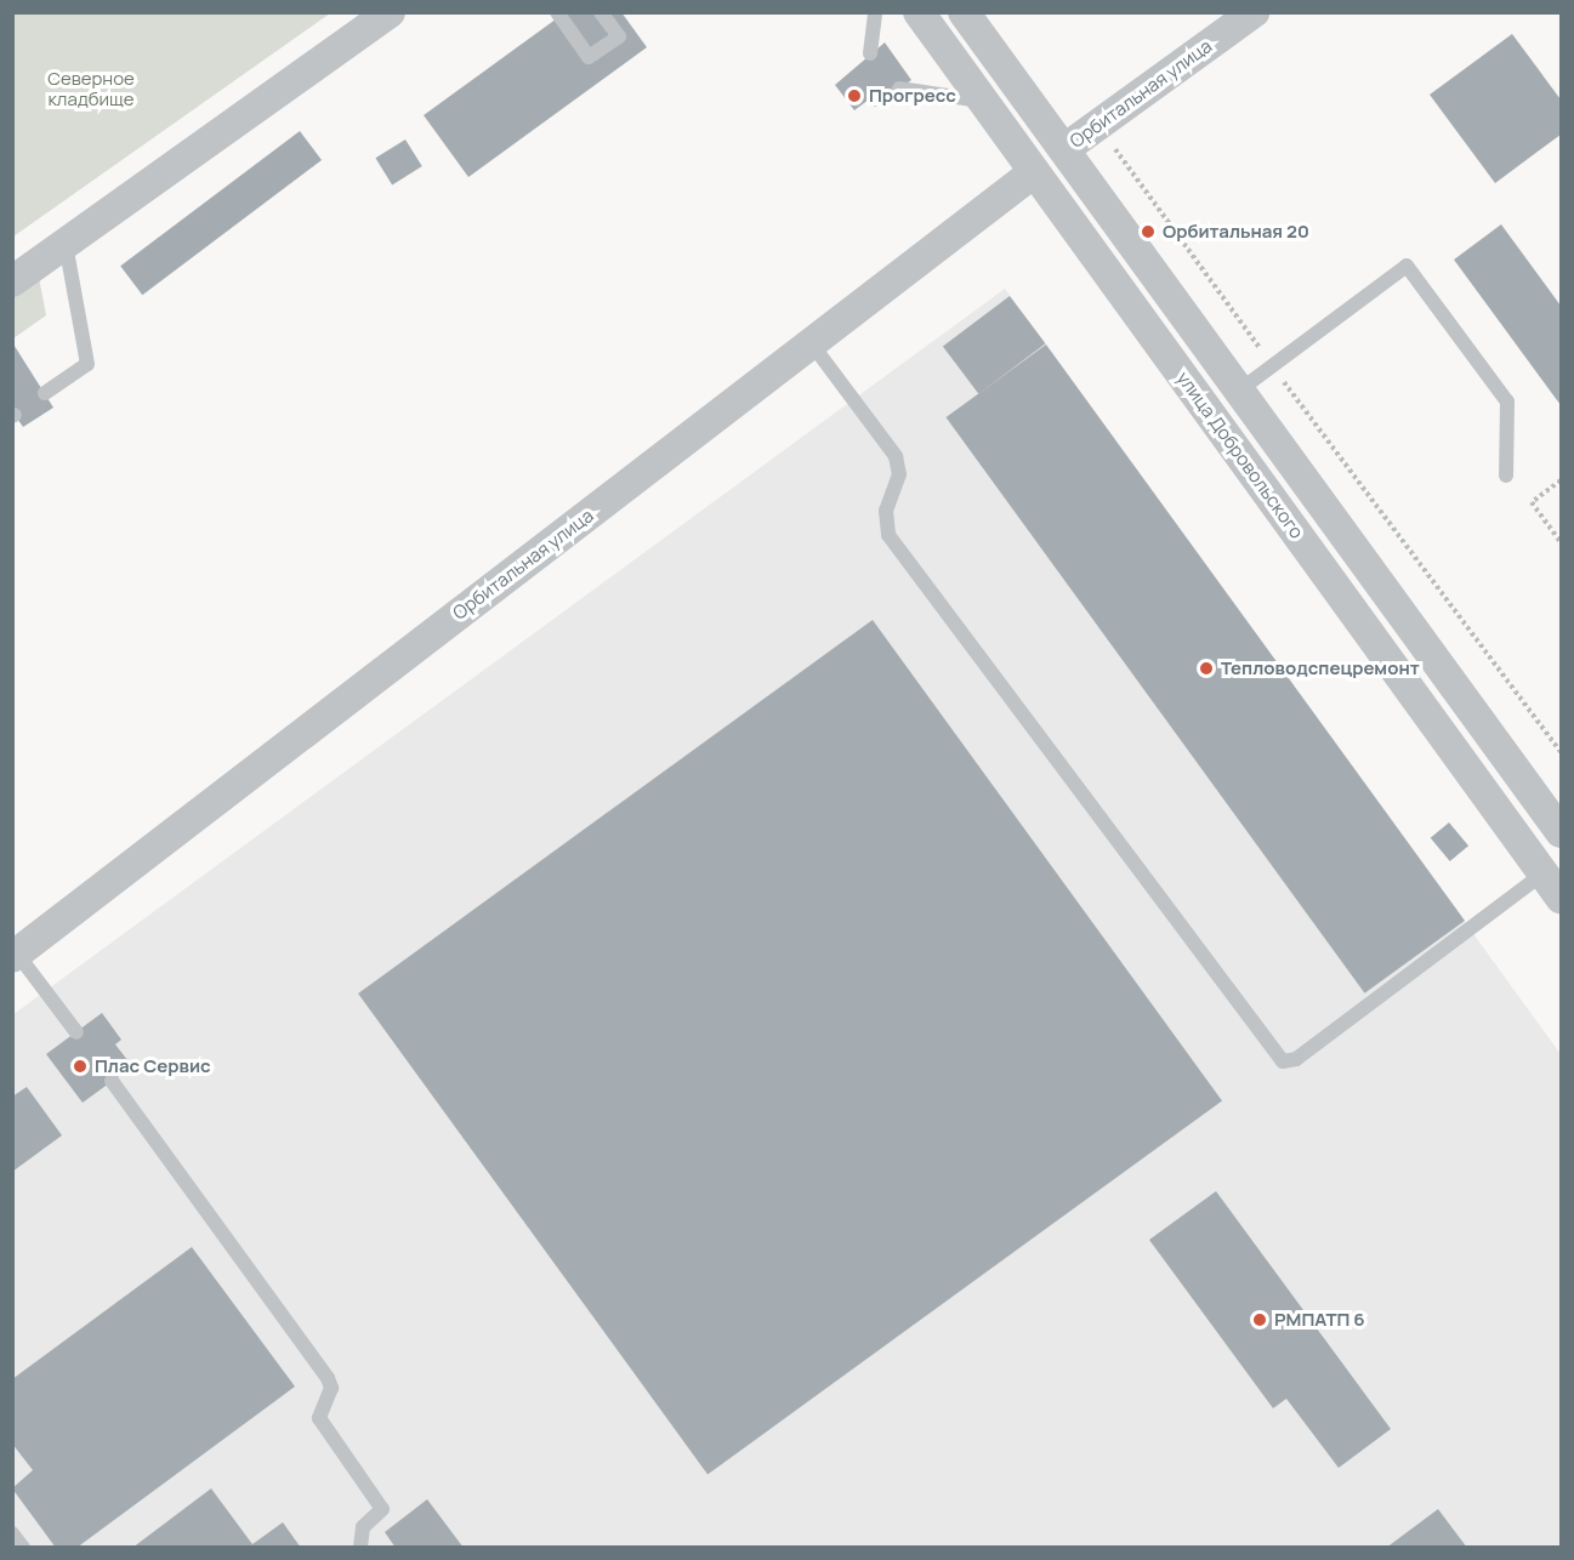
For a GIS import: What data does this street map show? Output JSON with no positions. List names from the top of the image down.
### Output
{
  "streets": {
    "street": ["Орбитальная улица", "улица Добровольского"]
  },
  "crossings": [
    ["Орбитальная улица", "улица Добровольского"]
  ],
  "parks": ["Северное кладбище"],
  "places": [
    "Прогресс",
    "Орбитальная 20",
    "Тепловодспецремонт",
    "Плас Сервис",
    "РМПАТП 6"
  ]
}
